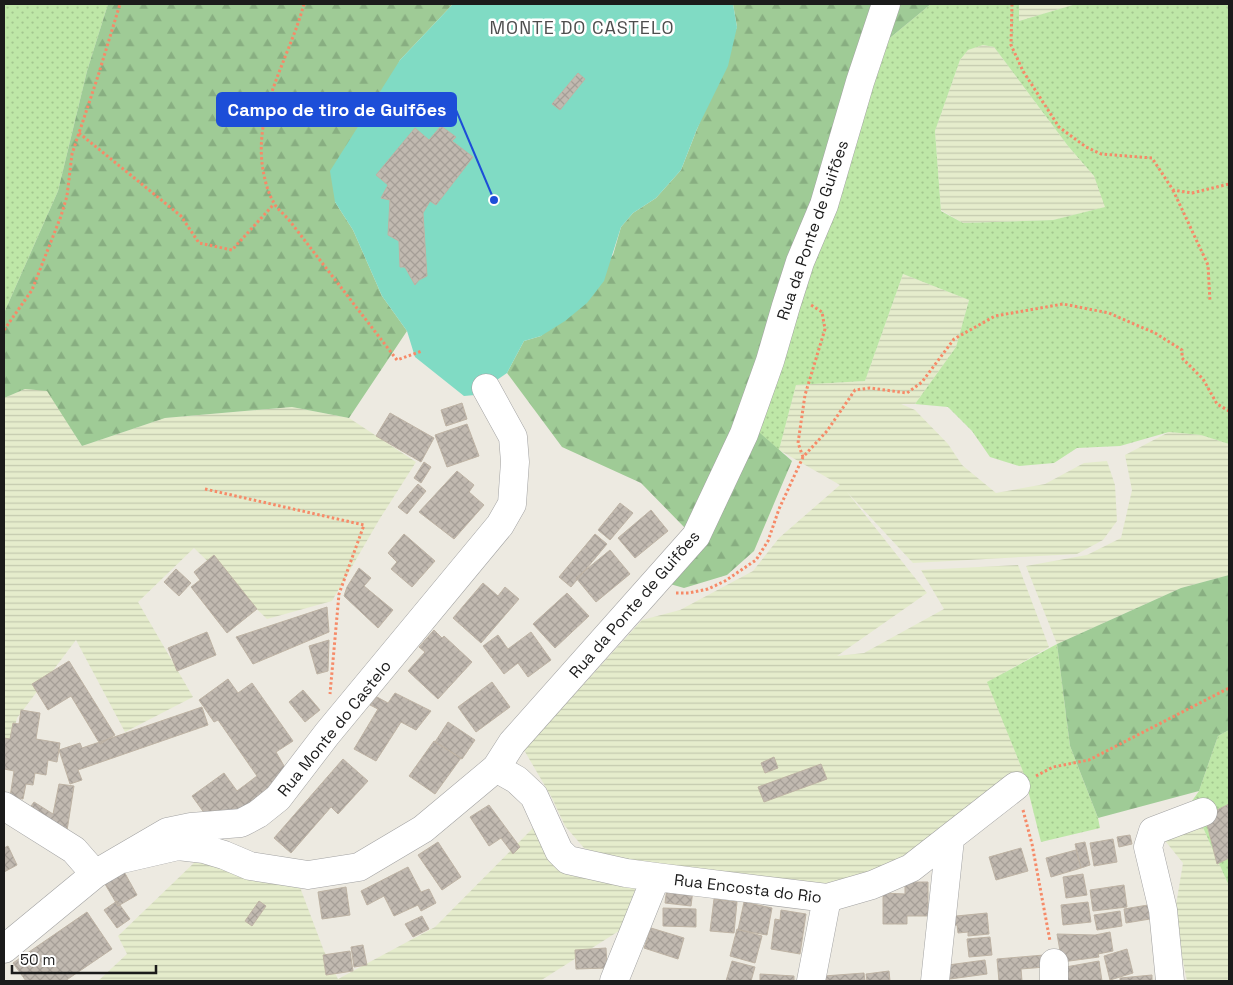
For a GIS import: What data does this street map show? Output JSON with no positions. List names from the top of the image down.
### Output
{
  "streets": {
    "street": ["Rua da Ponte de Guifões", "Rua Monte do Castelo", "Rua Encosta do Rio"]
  },
  "crossings": [
    ["Rua da Ponte de Guifões", "Rua Monte do Castelo"],
    ["Rua da Ponte de Guifões", "Rua Encosta do Rio"]
  ],
  "districts": ["MONTE DO CASTELO"],
  "places": ["Campo de tiro de Guifões"],
  "scale_bar": "50 m"
}
